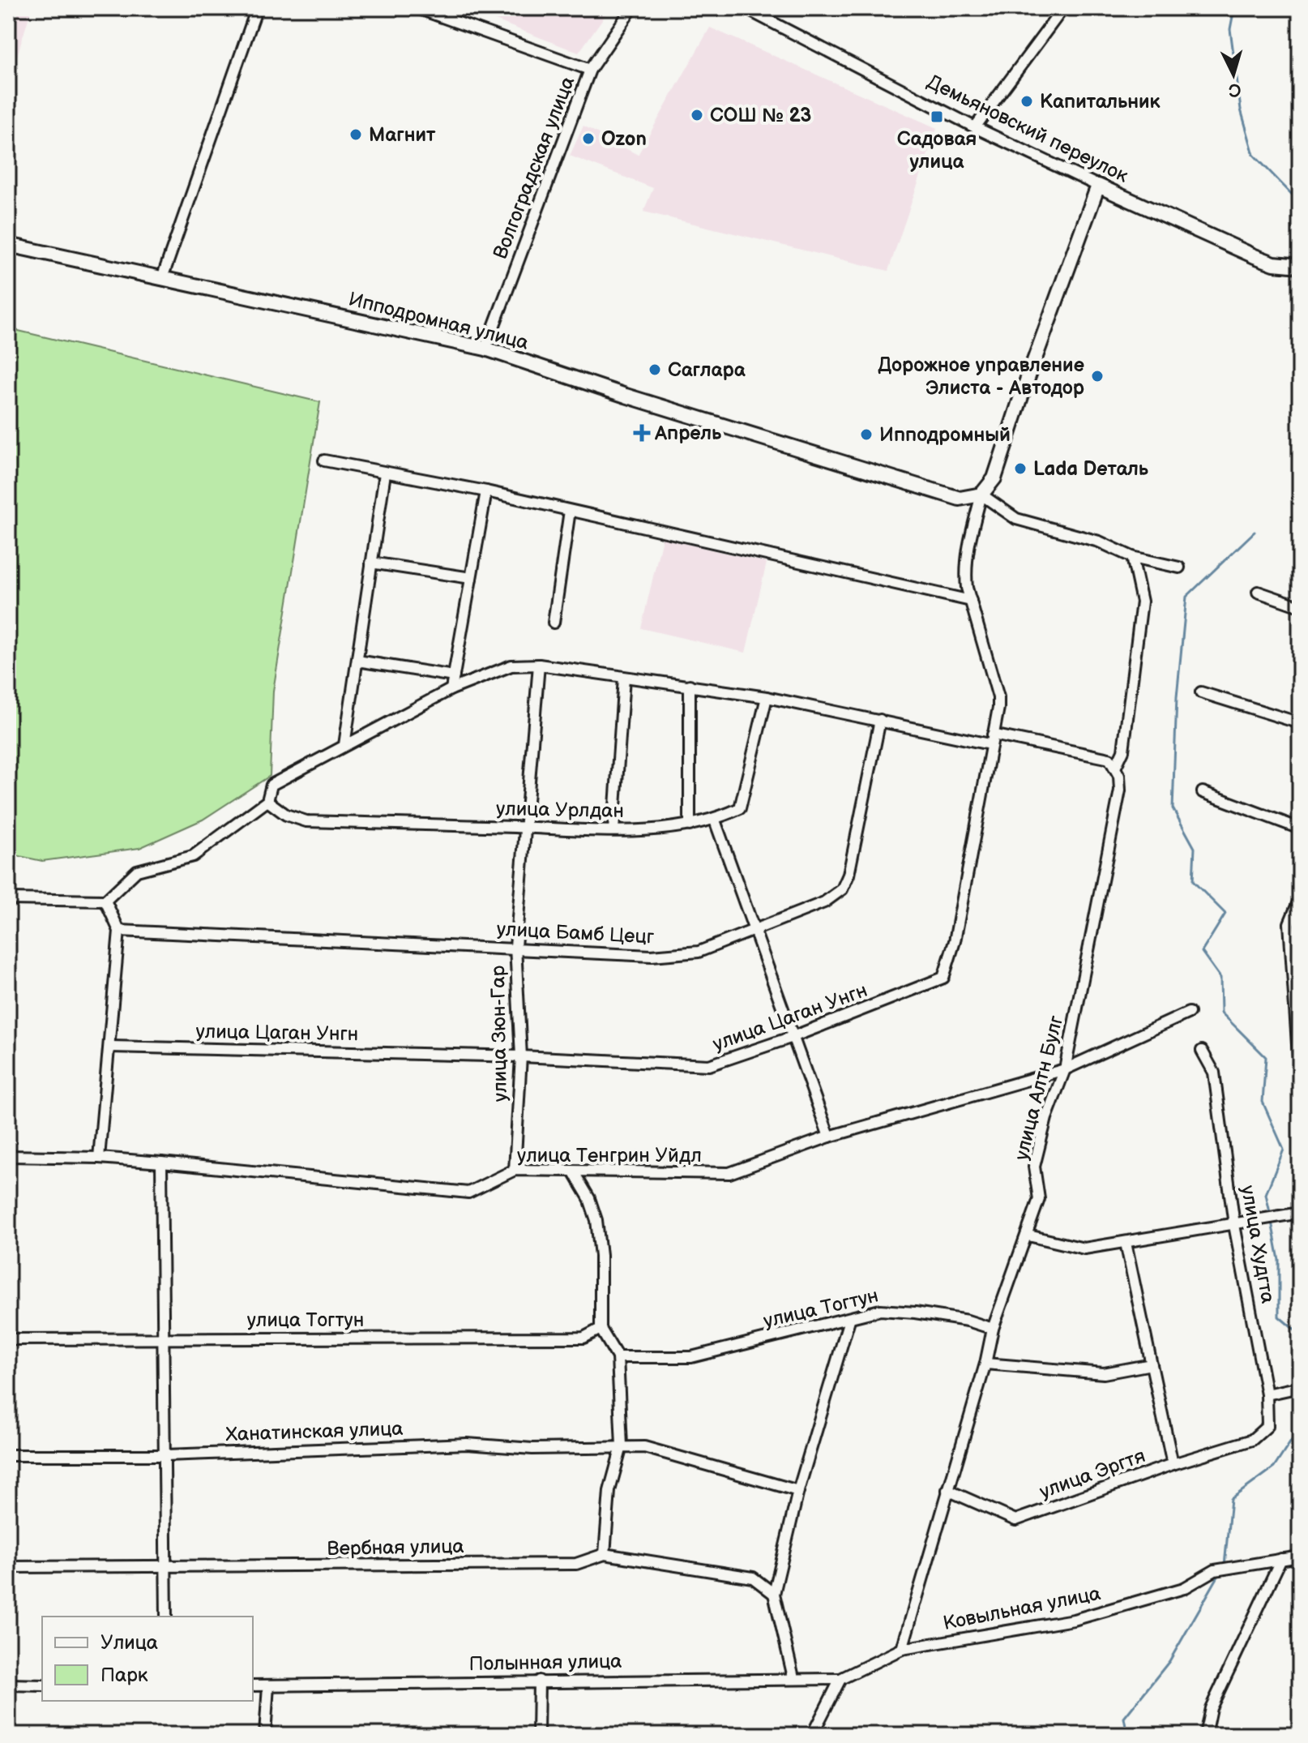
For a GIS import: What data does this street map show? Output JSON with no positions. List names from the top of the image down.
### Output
{
  "streets": {
    "main road": ["Демьяновский переулок", "Ипподромная улица"],
    "street": [
      "Волгоградская улица",
      "улица Урлдан",
      "улица Бамб Цецг",
      "улица Цаган Унгн",
      "улица Зюн-Гар",
      "улица Алтн Булг",
      "улица Тенгрин Уйдл",
      "улица Худгта",
      "улица Тогтун",
      "Ханатинская улица",
      "улица Эргтя",
      "Вербная улица",
      "Ковыльная улица",
      "Полынная улица"
    ]
  },
  "crossings": [
    ["Волгоградская улица", "Ипподромная улица"],
    ["Ипподромная улица", "улица Цаган Унгн"],
    ["улица Урлдан", "улица Зюн-Гар"],
    ["улица Бамб Цецг", "улица Зюн-Гар"],
    ["улица Цаган Унгн", "улица Зюн-Гар"],
    ["улица Зюн-Гар", "улица Тенгрин Уйдл"],
    ["улица Алтн Булг", "улица Тенгрин Уйдл"],
    ["улица Алтн Булг", "улица Тогтун"],
    ["улица Алтн Булг", "улица Эргтя"],
    ["улица Алтн Булг", "Ковыльная улица"],
    ["улица Худгта", "улица Эргтя"],
    ["Ковыльная улица", "Полынная улица"]
  ],
  "places": {
    "other": [
      "Капитальник",
      "СОШ № 23",
      "Магнит",
      "Ozon",
      "Саглара",
      "Дорожное управление Элиста - Автодор",
      "Ипподромный",
      "Lada Dеталь"
    ],
    "transit": ["Садовая улица"],
    "health": ["Апрель"]
  },
  "legend": ["Улица", "Парк"],
  "north": "bottom"
}
